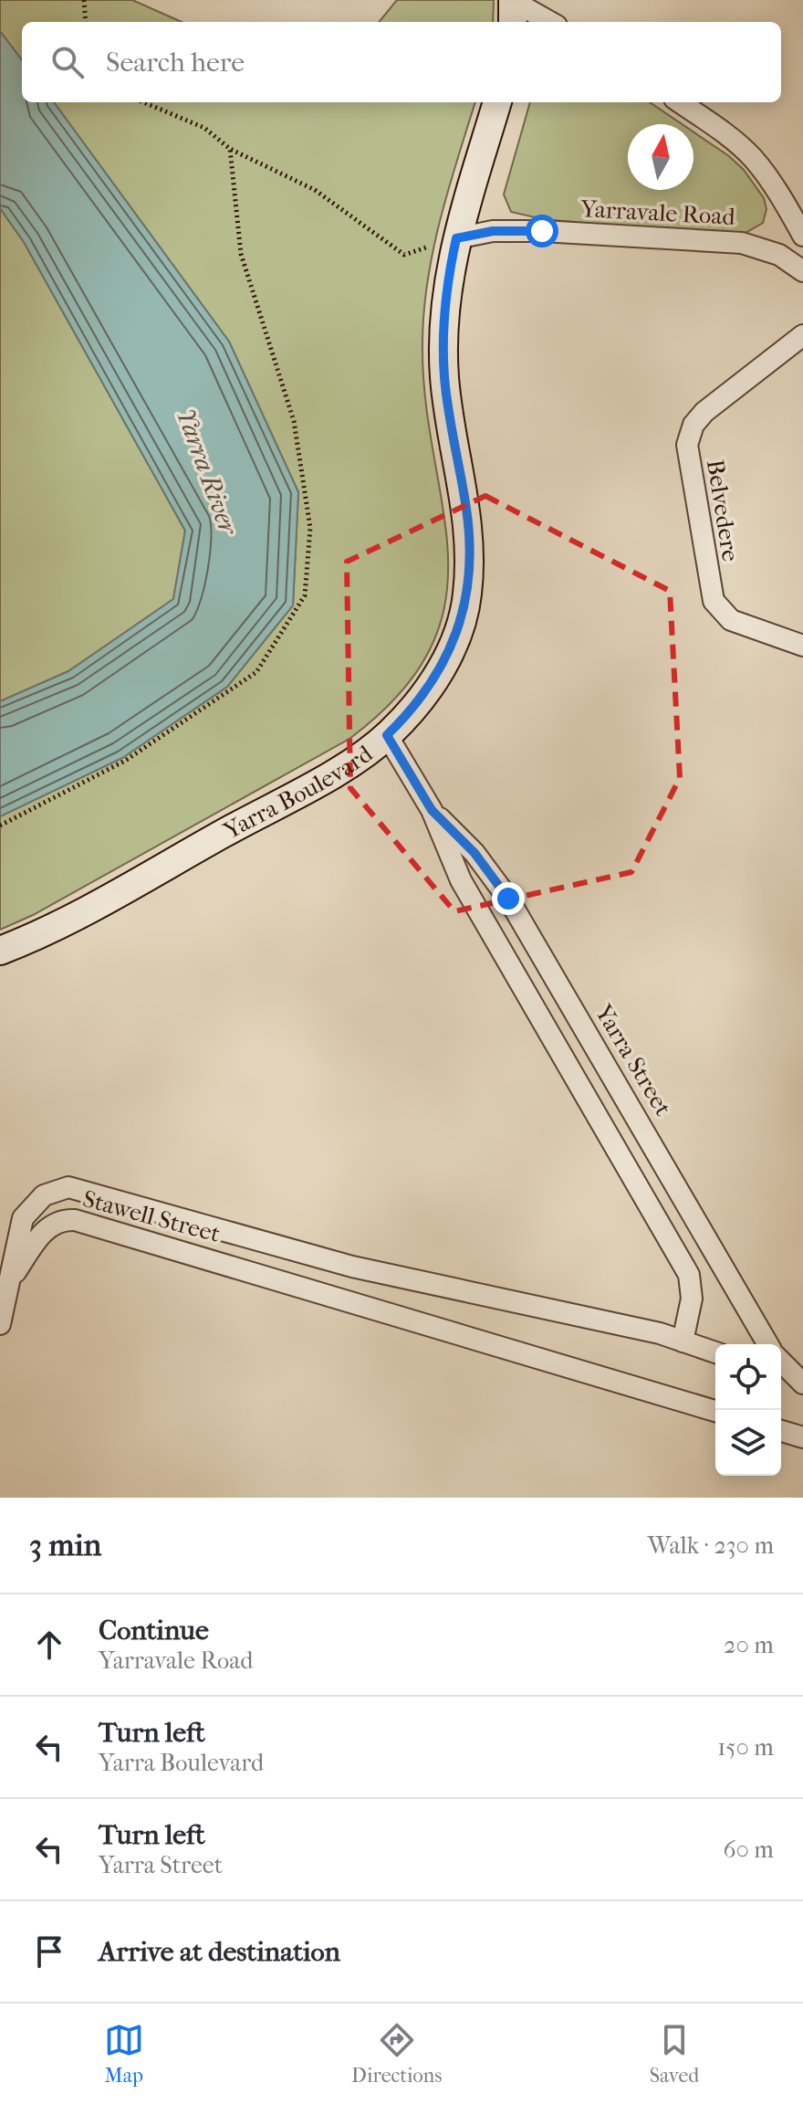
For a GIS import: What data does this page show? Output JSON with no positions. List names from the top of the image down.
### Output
{
  "streets": {
    "main road": ["Yarra Boulevard"],
    "street": [
      "Yarravale Road",
      "Belvedere",
      "Yarra Street",
      "Stawell Street"
    ]
  },
  "crossings": [
    ["Yarravale Road", "Yarra Boulevard"],
    ["Yarra Boulevard", "Yarra Street"],
    ["Yarra Street", "Stawell Street"]
  ],
  "water": ["Yarra River"],
  "north": "top",
  "page": {
    "search": "Search here",
    "heading": ["3 min", "Walk · 230 m"],
    "list": [
      ["Continue", "Yarravale Road", "20 m"],
      ["Turn left", "Yarra Boulevard", "150 m"],
      ["Turn left", "Yarra Street", "60 m"],
      "Arrive at destination"
    ],
    "nav": ["Map", "Directions", "Saved"]
  }
}
